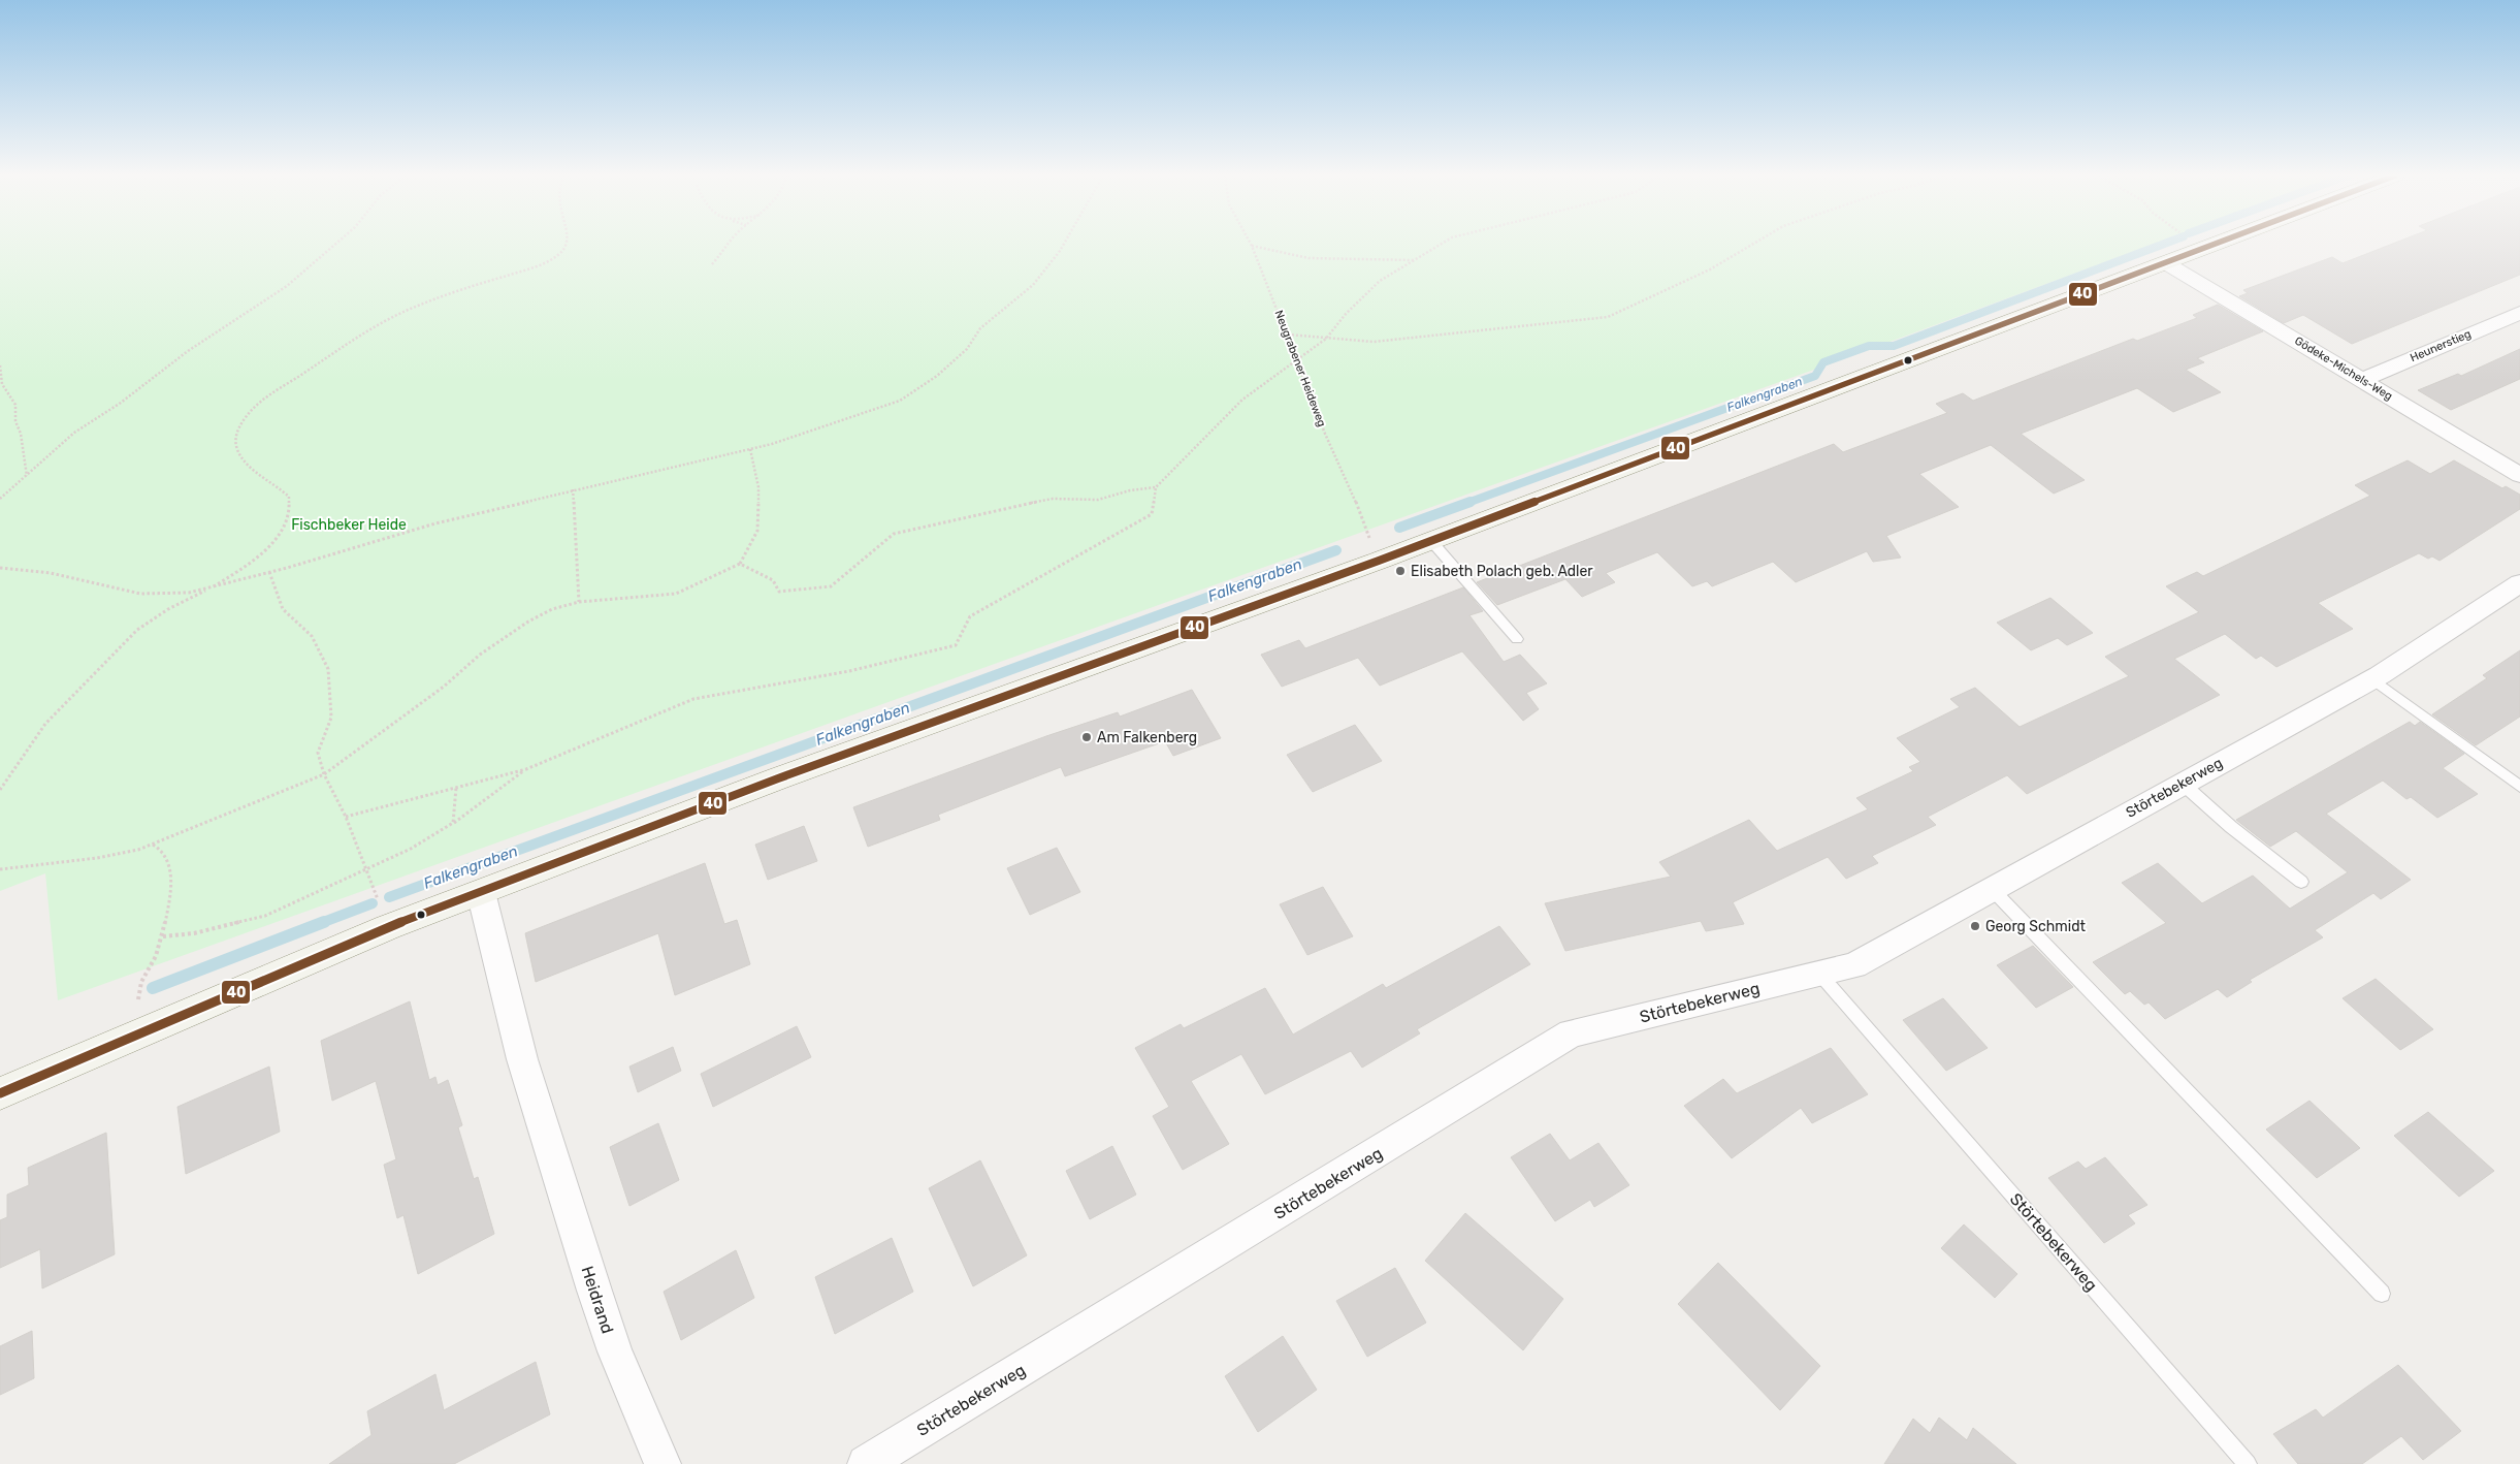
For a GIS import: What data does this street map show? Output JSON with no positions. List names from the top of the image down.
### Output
{
  "streets": {
    "street": [
      "Heunerstieg",
      "Gödeke-Michels-Weg",
      "Störtebekerweg",
      "Heidrand"
    ],
    "path": ["Neugrabener Heideweg"]
  },
  "crossings": [
    ["Heunerstieg", "Gödeke-Michels-Weg"]
  ],
  "water": ["Falkengraben"],
  "parks": ["Fischbeker Heide"],
  "places": ["Elisabeth Polach geb. Adler", "Am Falkenberg", "Georg Schmidt"],
  "lines": ["transit line 40"]
}
